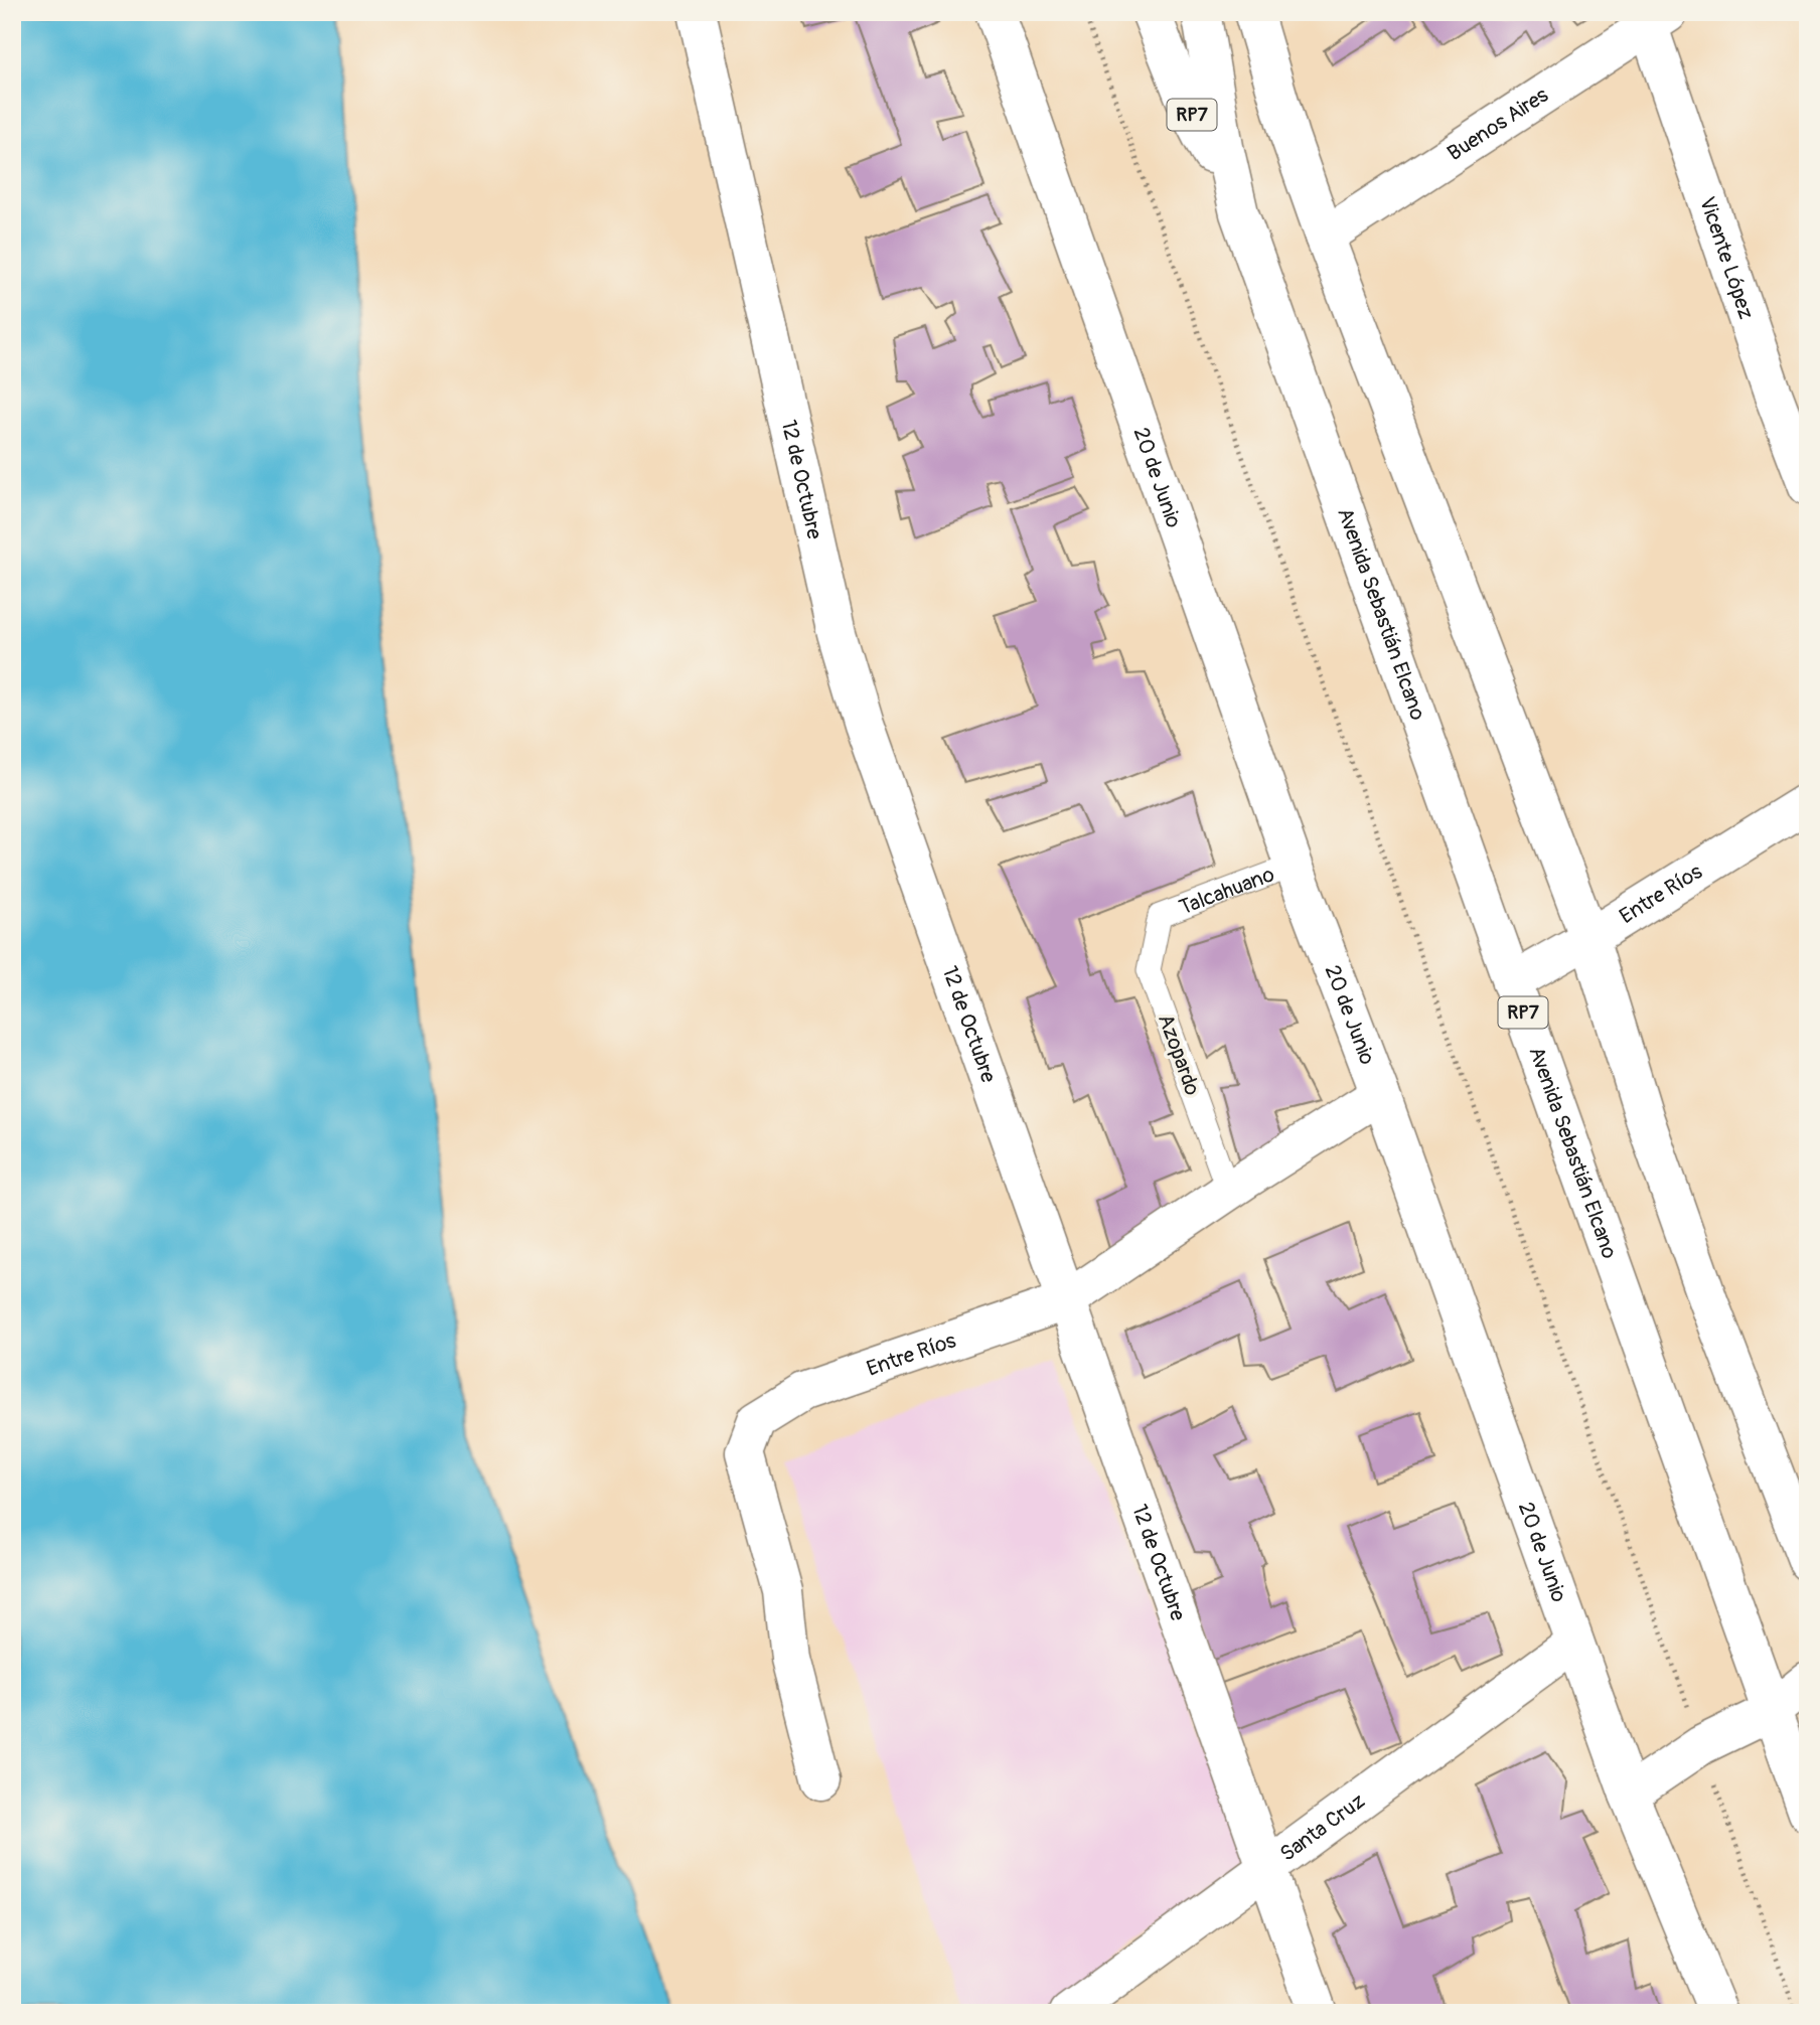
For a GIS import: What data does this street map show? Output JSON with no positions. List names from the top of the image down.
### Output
{
  "streets": {
    "street": [
      "RP7",
      "Buenos Aires",
      "Vicente López",
      "20 de Junio",
      "12 de Octubre",
      "Avenida Sebastián Elcano",
      "Entre Ríos",
      "Santa Cruz"
    ],
    "lane": ["Talcahuano", "Azopardo"]
  },
  "crossings": [
    ["Buenos Aires", "Vicente López"],
    ["20 de Junio", "Talcahuano"],
    ["20 de Junio", "Entre Ríos"],
    ["20 de Junio", "Santa Cruz"],
    ["12 de Octubre", "Entre Ríos"],
    ["12 de Octubre", "Santa Cruz"],
    ["Avenida Sebastián Elcano", "Entre Ríos"],
    ["Talcahuano", "Azopardo"],
    ["Entre Ríos", "Azopardo"]
  ]
}
